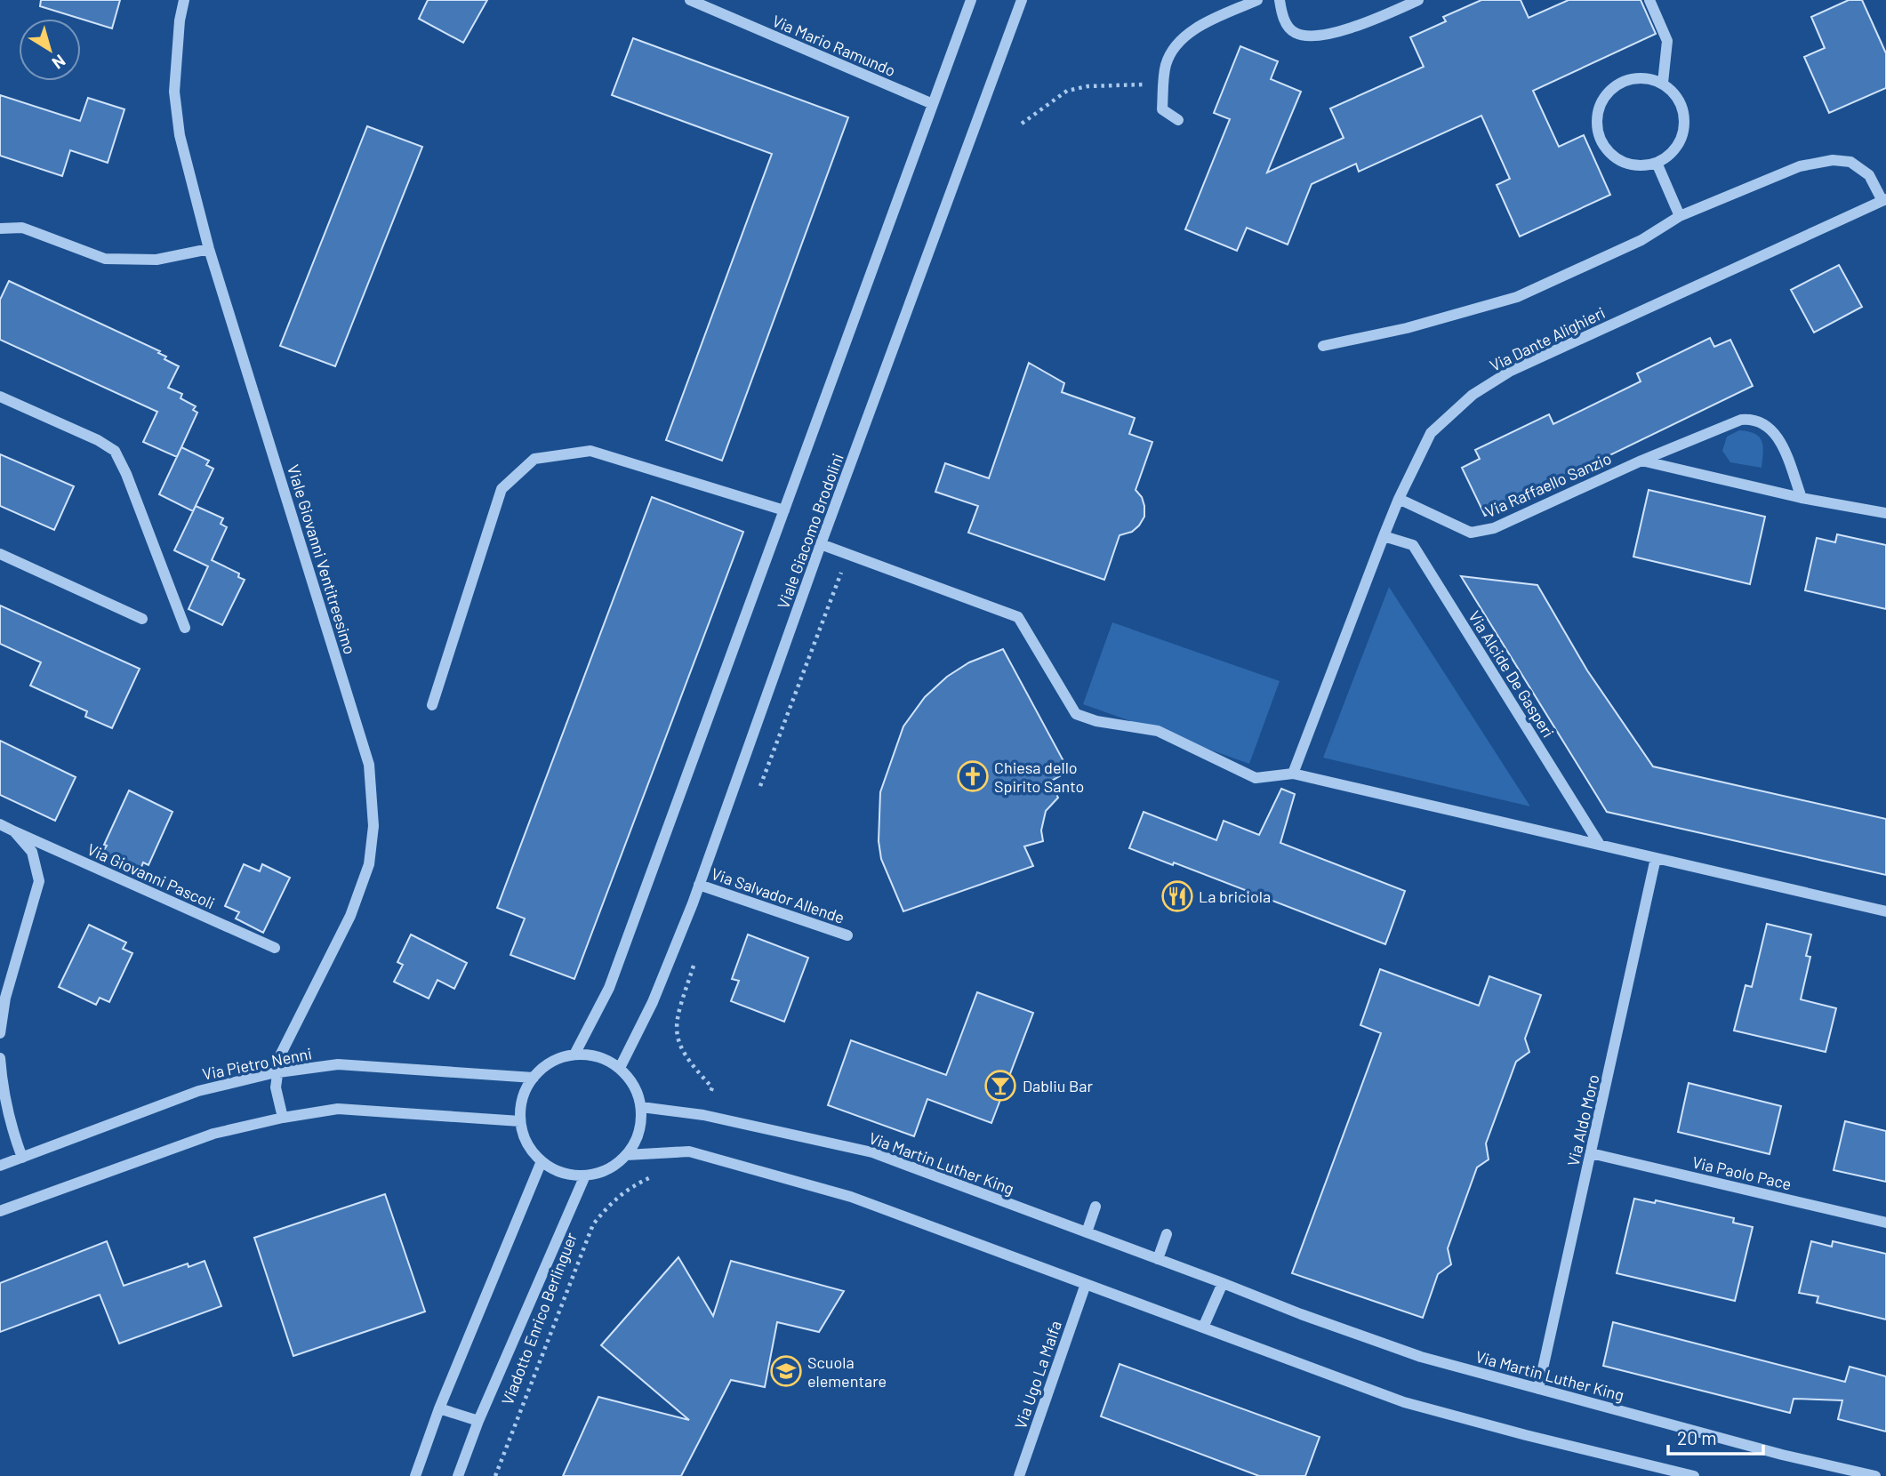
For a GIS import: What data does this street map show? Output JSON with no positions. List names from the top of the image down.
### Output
{
  "streets": {
    "street": [
      "Via Mario Ramundo",
      "Via Dante Alighieri",
      "Via Raffaello Sanzio",
      "Viale Giacomo Brodolini",
      "Viale Giovanni Ventitreesimo",
      "Via Alcide De Gasperi",
      "Via Giovanni Pascoli",
      "Via Salvador Allende",
      "Via Pietro Nenni",
      "Via Aldo Moro",
      "Via Martin Luther King",
      "Via Paolo Pace",
      "Viadotto Enrico Berlinguer",
      "Via Ugo La Malfa"
    ]
  },
  "crossings": [
    ["Via Mario Ramundo", "Viale Giacomo Brodolini"],
    ["Via Dante Alighieri", "Via Raffaello Sanzio"],
    ["Via Dante Alighieri", "Via Alcide De Gasperi"],
    ["Viale Giacomo Brodolini", "Via Salvador Allende"],
    ["Viale Giacomo Brodolini", "Via Pietro Nenni"],
    ["Viale Giacomo Brodolini", "Via Martin Luther King"],
    ["Viale Giacomo Brodolini", "Viadotto Enrico Berlinguer"],
    ["Viale Giovanni Ventitreesimo", "Via Pietro Nenni"],
    ["Via Pietro Nenni", "Via Martin Luther King"],
    ["Via Pietro Nenni", "Viadotto Enrico Berlinguer"],
    ["Via Aldo Moro", "Via Martin Luther King"],
    ["Via Aldo Moro", "Via Paolo Pace"],
    ["Via Martin Luther King", "Viadotto Enrico Berlinguer"]
  ],
  "places": {
    "church": ["Chiesa dello Spirito Santo"],
    "restaurant": ["La briciola"],
    "bar": ["Dabliu Bar"],
    "school or university": ["Scuola elementare"]
  },
  "scale_bar": "20 m",
  "north": "bottom right"
}
